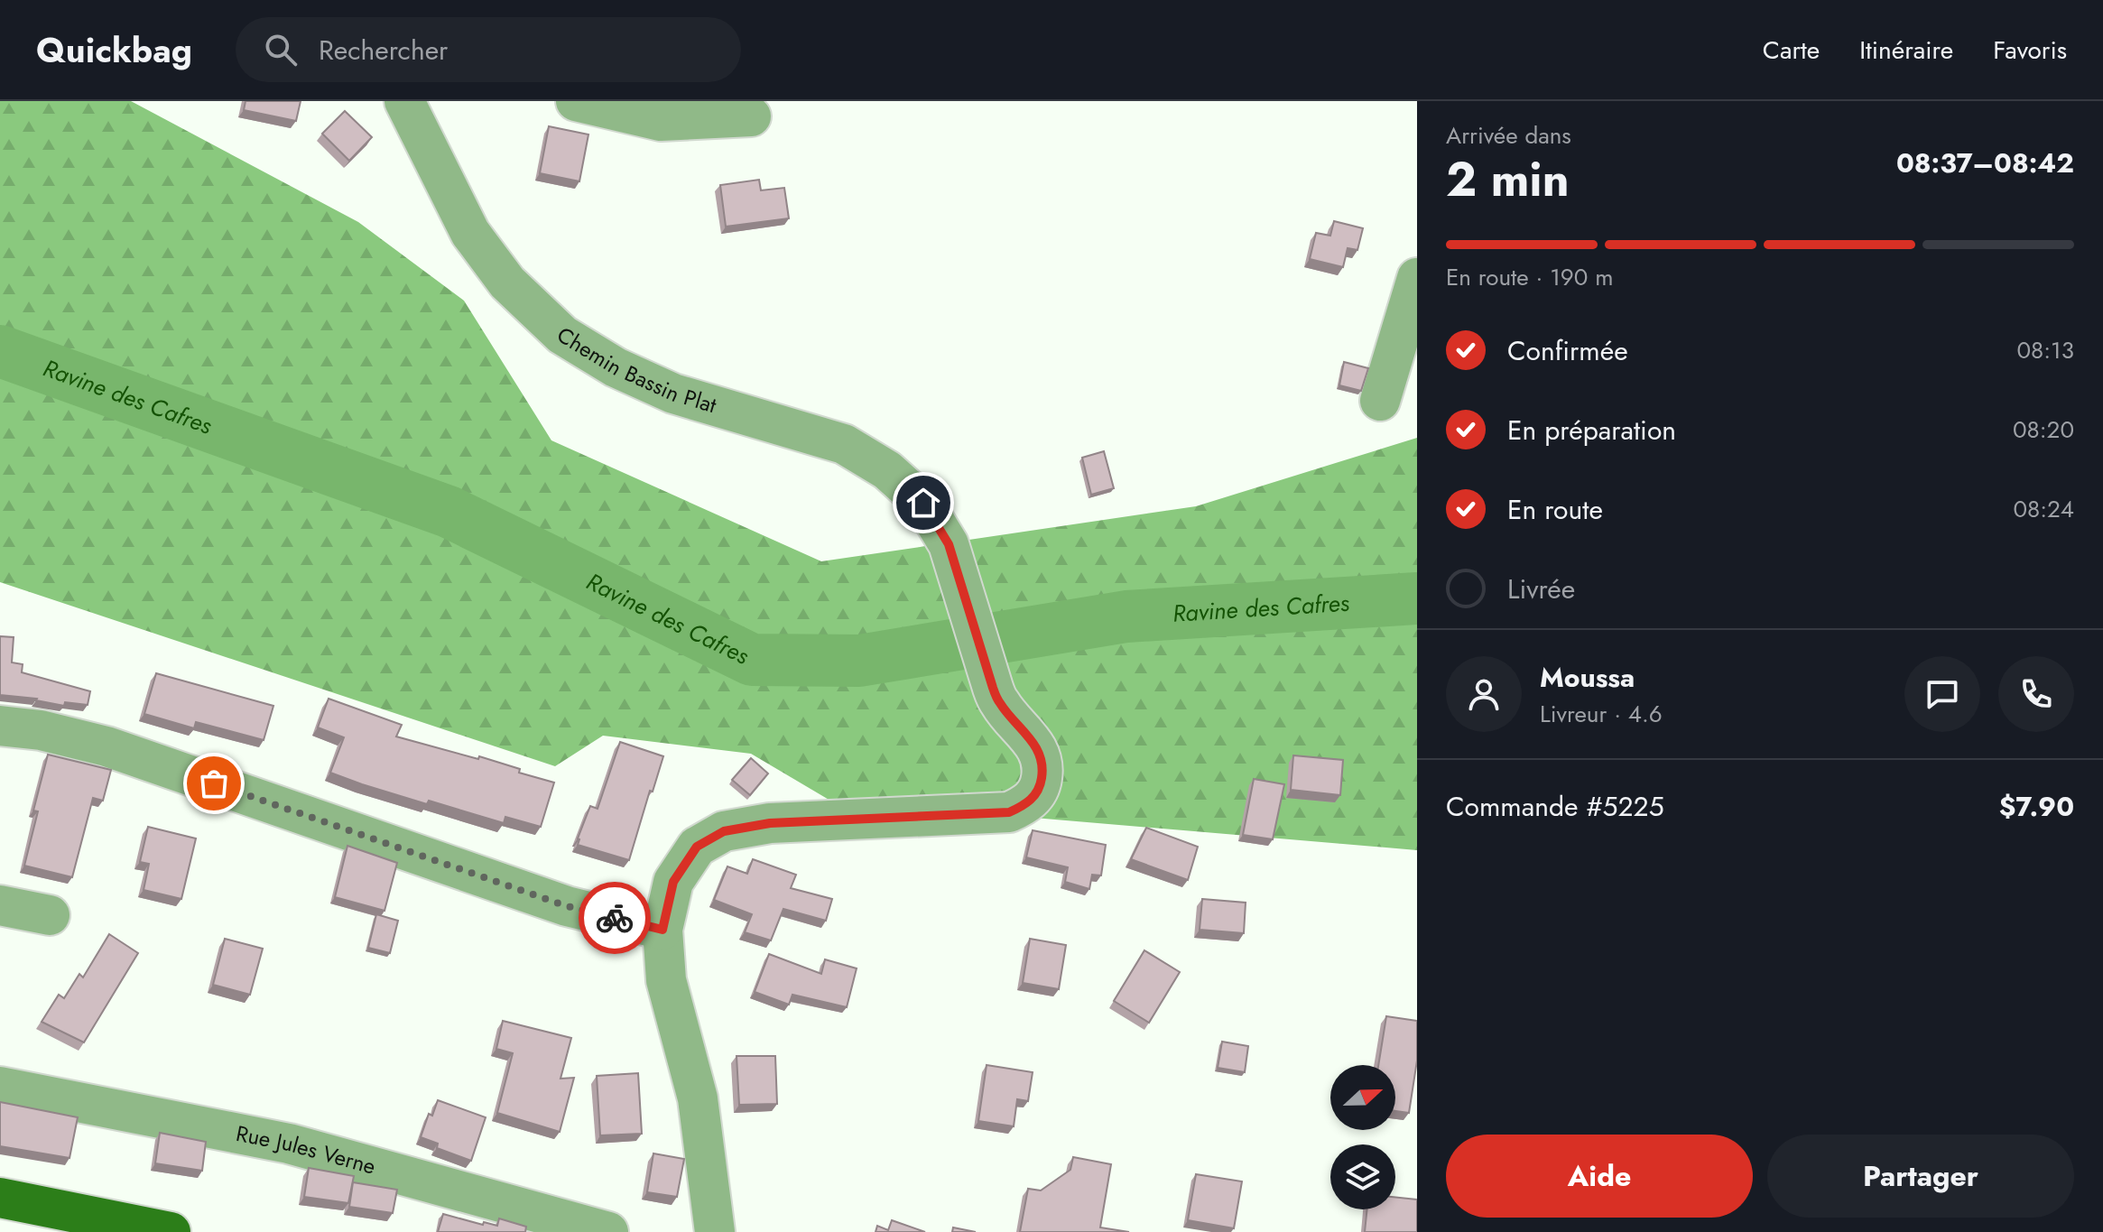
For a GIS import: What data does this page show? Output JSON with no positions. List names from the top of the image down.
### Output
{
  "streets": {
    "street": ["Chemin Bassin Plat", "Rue Jules Verne"]
  },
  "water": ["Ravine des Cafres"],
  "north": "right",
  "page": {
    "header": "Quickbag",
    "search": "Rechercher",
    "nav": ["Carte", "Itinéraire", "Favoris"],
    "heading": ["2 min", "Arrivée dans", "08:37–08:42"],
    "panel": [
      "Moussa",
      "Livreur · 4.6",
      "Commande #5225",
      "$7.90"
    ],
    "bar": "En route · 190 m",
    "list": [
      ["Confirmée", "08:13"],
      ["En préparation", "08:20"],
      ["En route", "08:24"],
      "Livrée"
    ],
    "buttons": ["Aide", "Partager"]
  }
}
